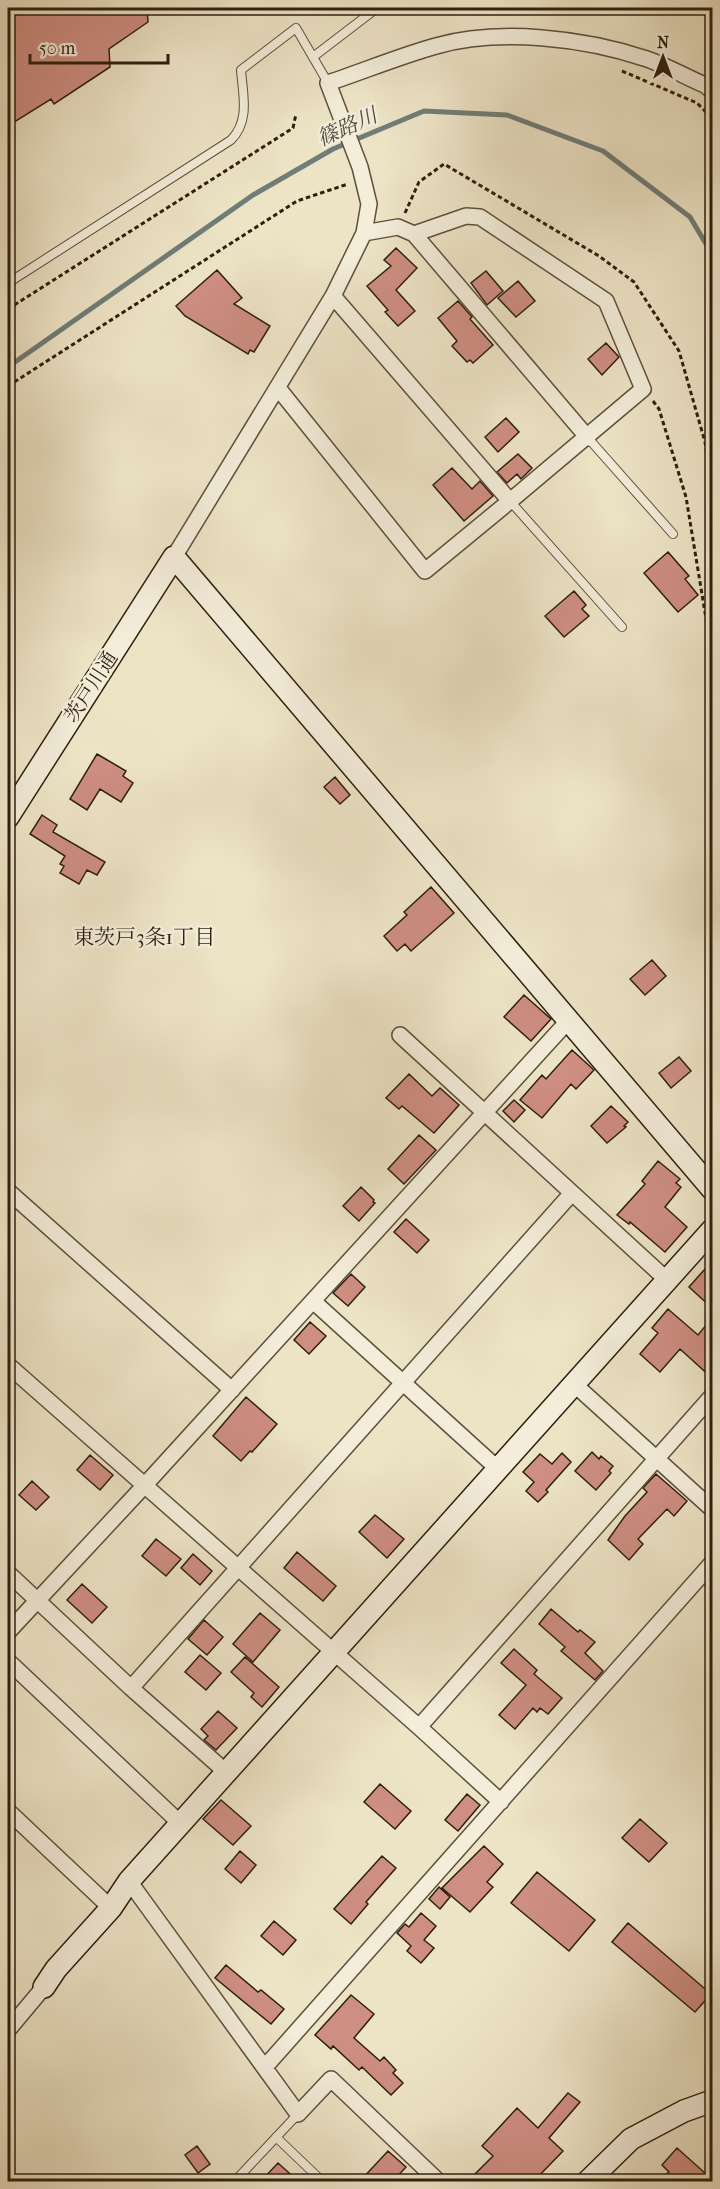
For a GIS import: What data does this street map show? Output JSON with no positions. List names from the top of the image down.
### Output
{
  "streets": {
    "street": ["茨戸川通"]
  },
  "districts": ["東茨戸3条1丁目"],
  "water": ["篠路川"],
  "scale_bar": "50 m",
  "north": "top"
}
